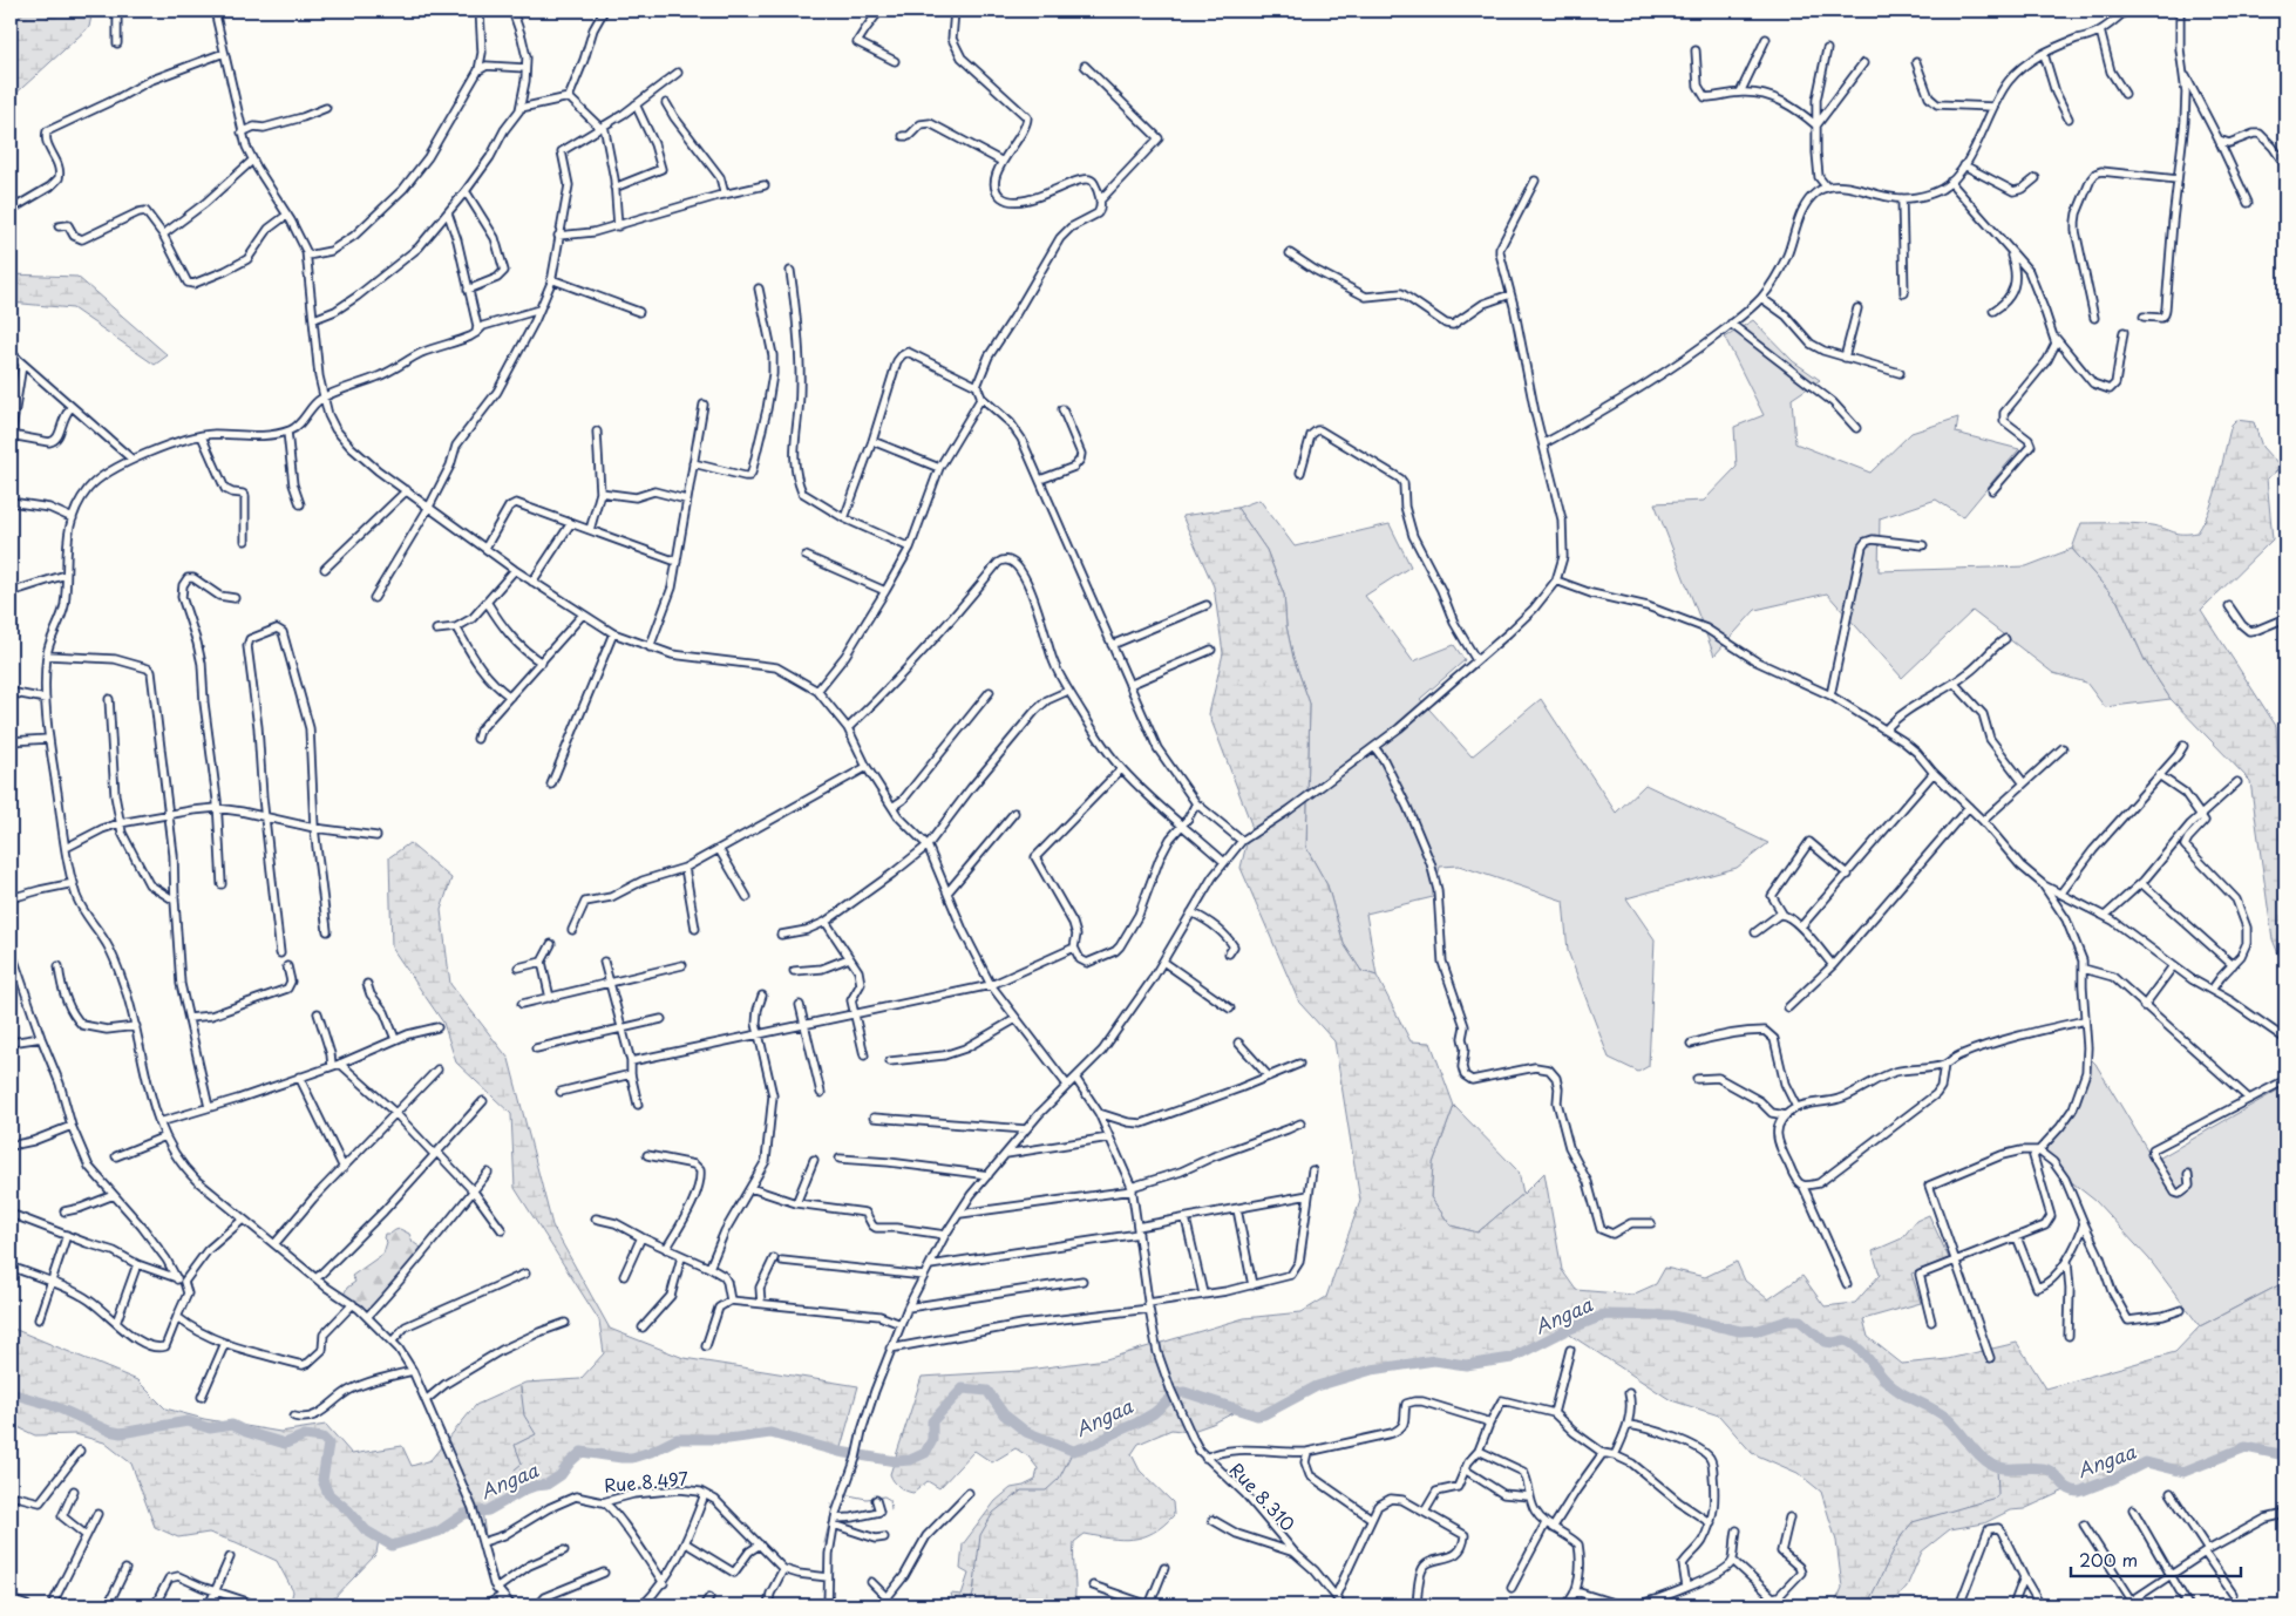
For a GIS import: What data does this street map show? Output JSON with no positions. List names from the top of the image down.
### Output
{
  "streets": {
    "street": ["Rue 8.497", "Rue 8.310"]
  },
  "water": ["Angaa"],
  "scale_bar": "200 m"
}
